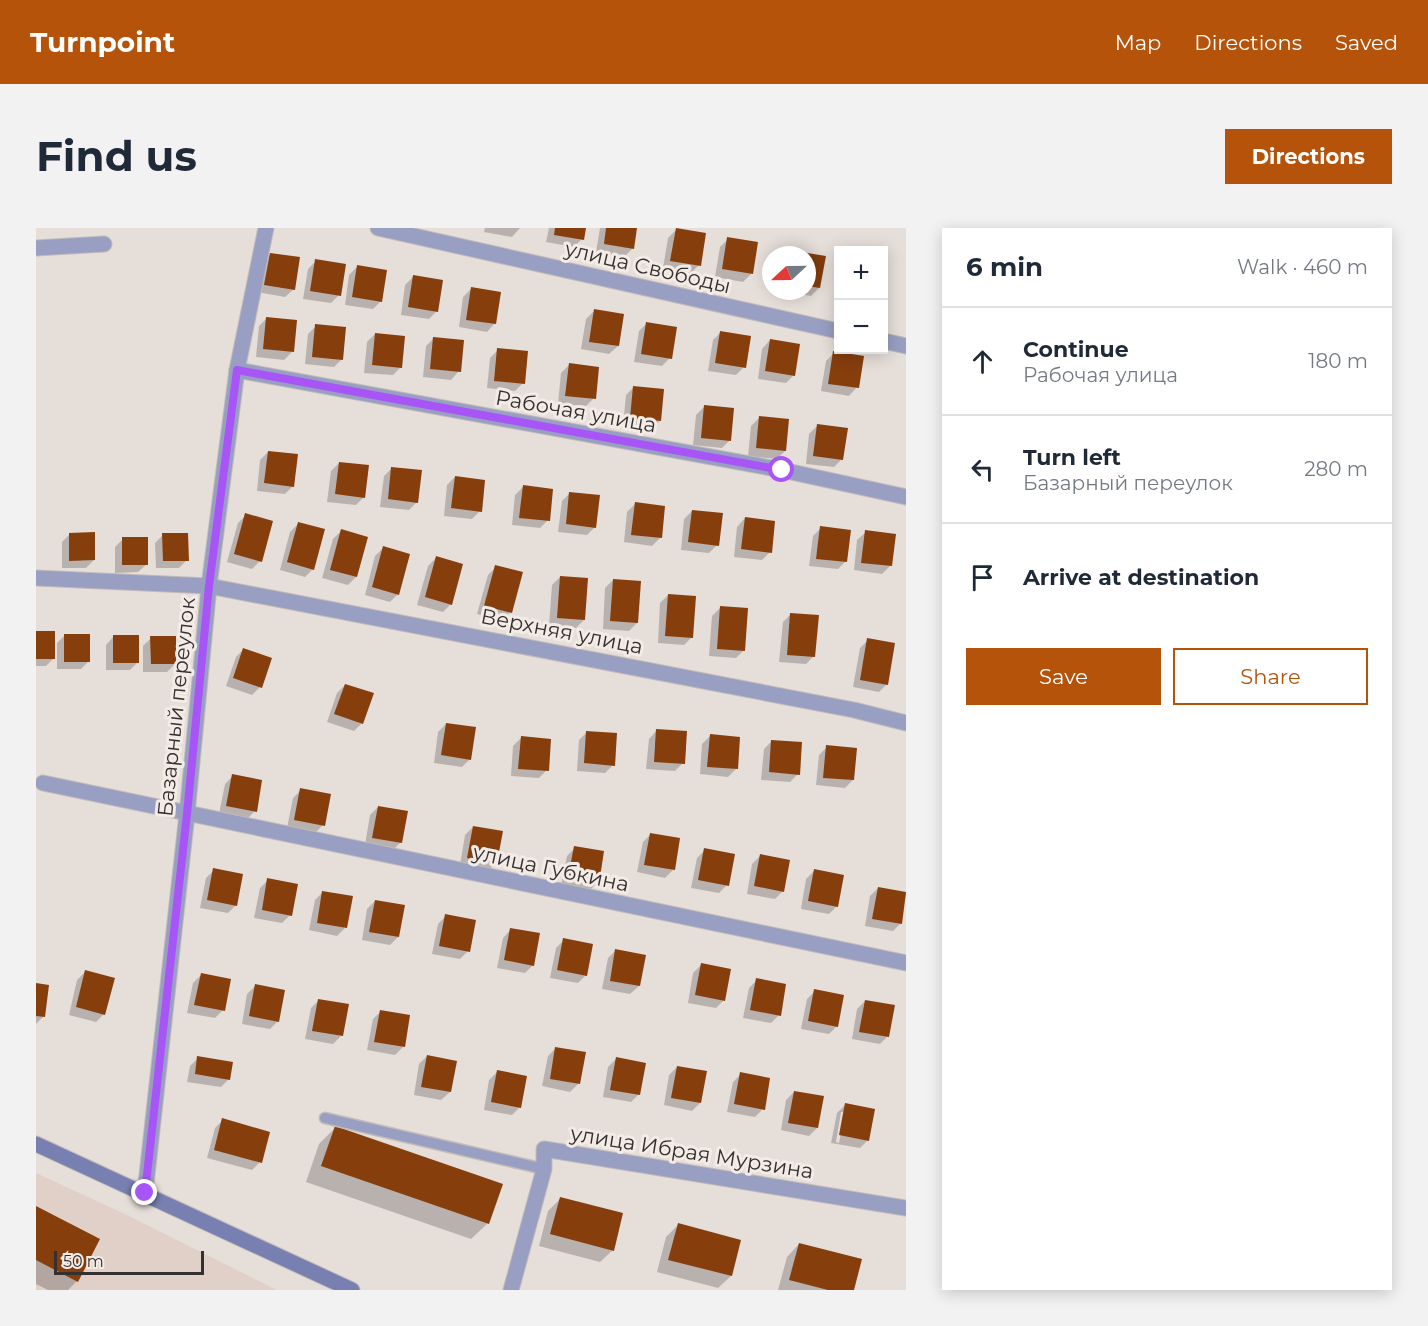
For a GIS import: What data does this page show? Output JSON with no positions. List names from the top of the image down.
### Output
{
  "streets": {
    "street": [
      "улица Свободы",
      "Рабочая улица",
      "Верхняя улица",
      "Базарный переулок",
      "улица Губкина",
      "улица Ибрая Мурзина"
    ]
  },
  "crossings": [
    ["Рабочая улица", "Базарный переулок"],
    ["Верхняя улица", "Базарный переулок"],
    ["Базарный переулок", "улица Губкина"]
  ],
  "scale_bar": "50 m",
  "north": "left",
  "page": {
    "header": "Turnpoint",
    "nav": ["Map", "Directions", "Saved"],
    "buttons": [
      "Directions",
      ["Save", "Share"]
    ],
    "title": "Find us",
    "heading": ["6 min", "Walk · 460 m"],
    "map_buttons": ["+", "−"],
    "list": [
      ["Continue", "Рабочая улица", "180 m"],
      ["Turn left", "Базарный переулок", "280 m"],
      "Arrive at destination"
    ],
    "scale": "50 m"
  }
}
